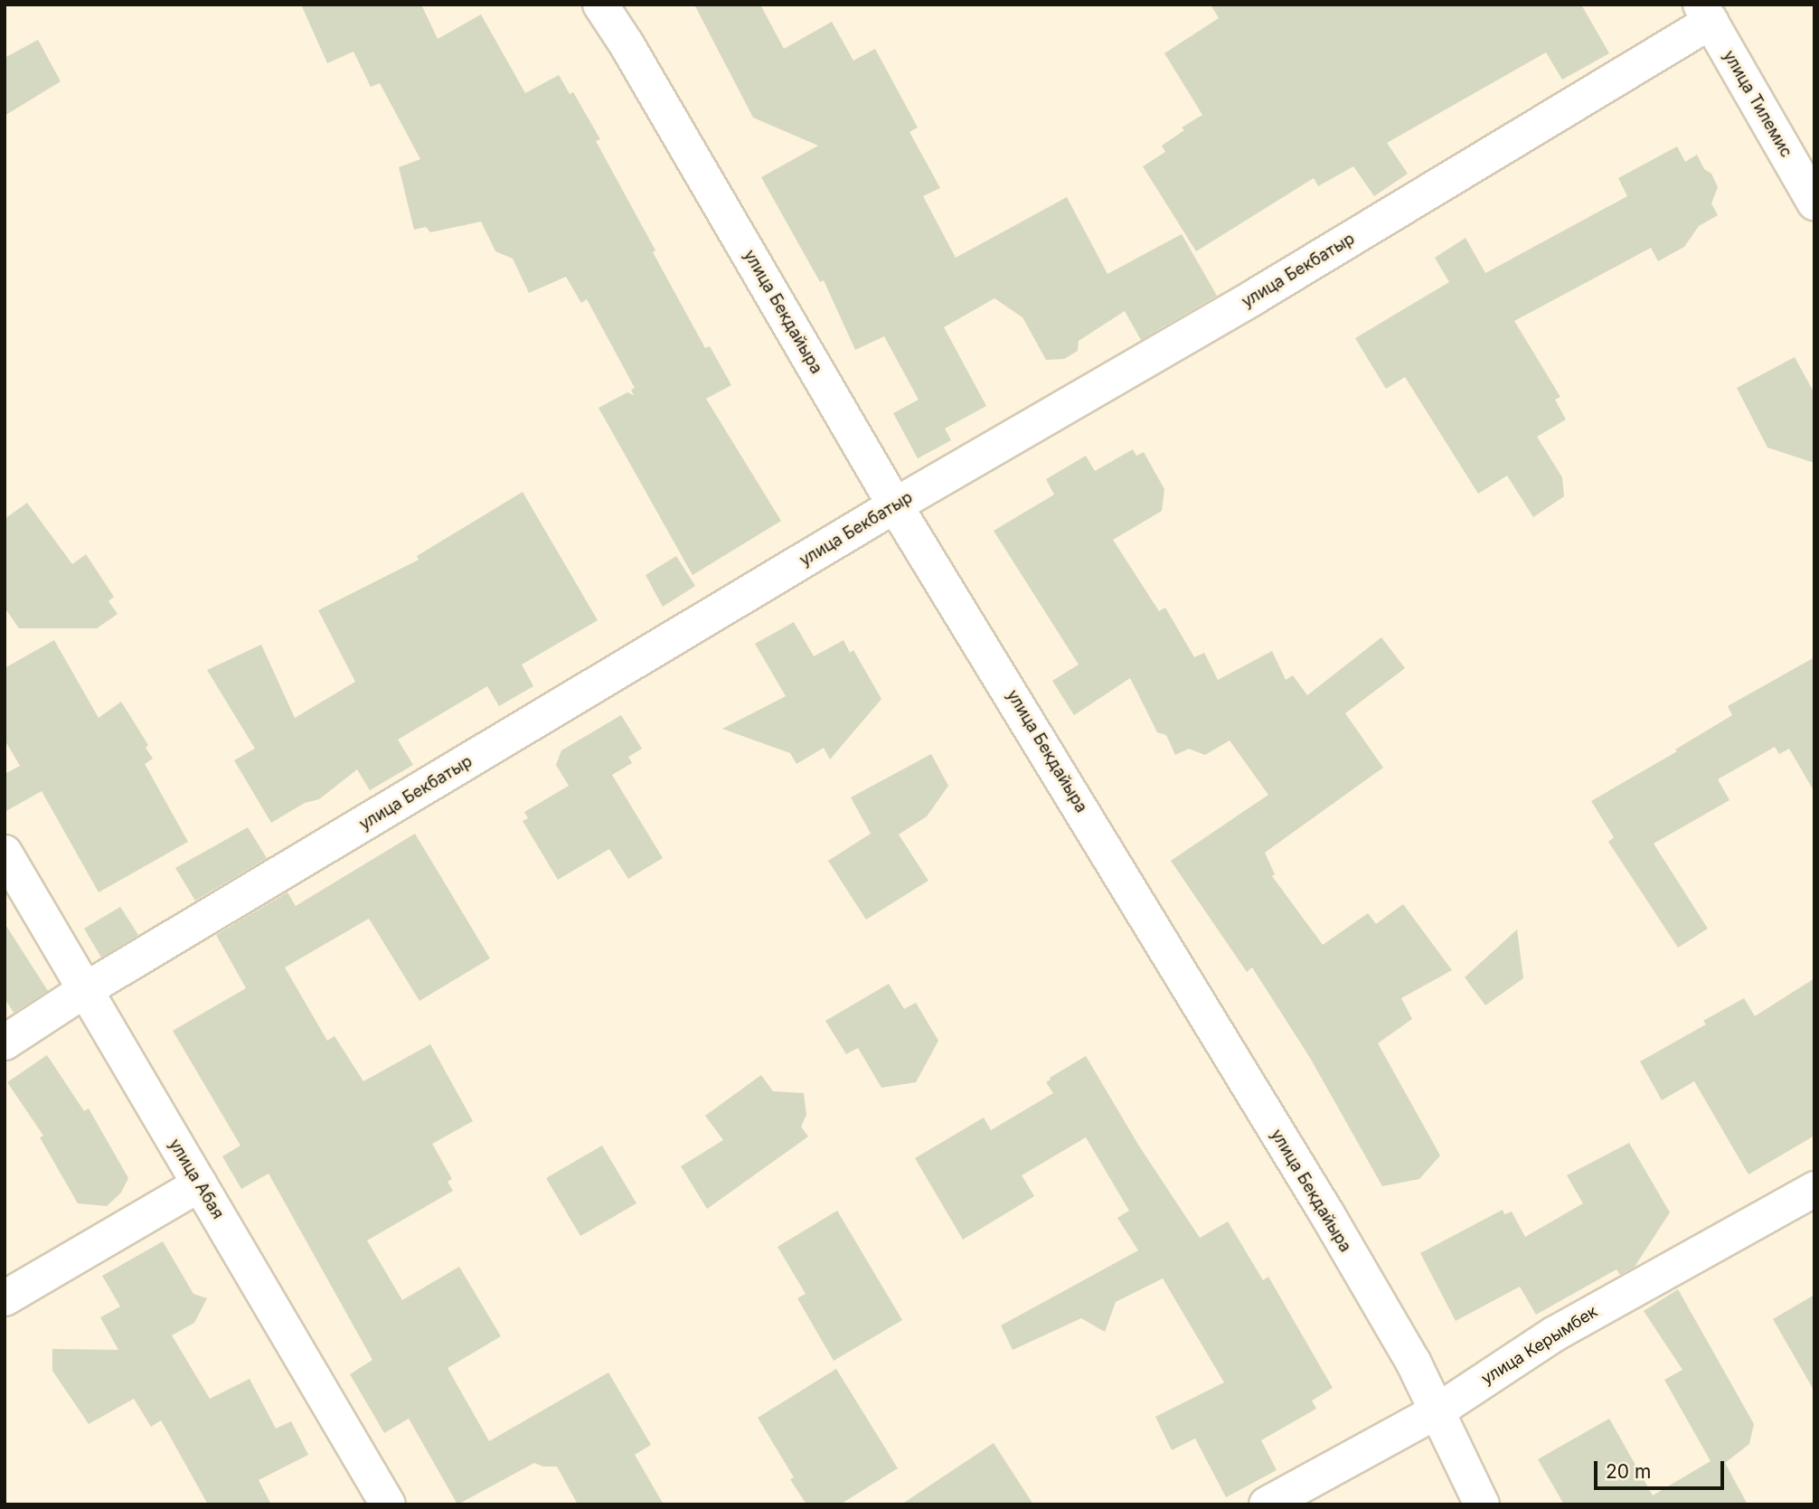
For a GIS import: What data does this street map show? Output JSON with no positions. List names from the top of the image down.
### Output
{
  "streets": {
    "street": [
      "улица Тилемис",
      "улица Бекбатыр",
      "улица Бекдайыра",
      "улица Абая",
      "улица Керымбек"
    ]
  },
  "crossings": [
    ["улица Тилемис", "улица Бекбатыр"],
    ["улица Бекбатыр", "улица Бекдайыра"],
    ["улица Бекбатыр", "улица Абая"],
    ["улица Бекдайыра", "улица Керымбек"]
  ],
  "scale_bar": "20 m"
}
